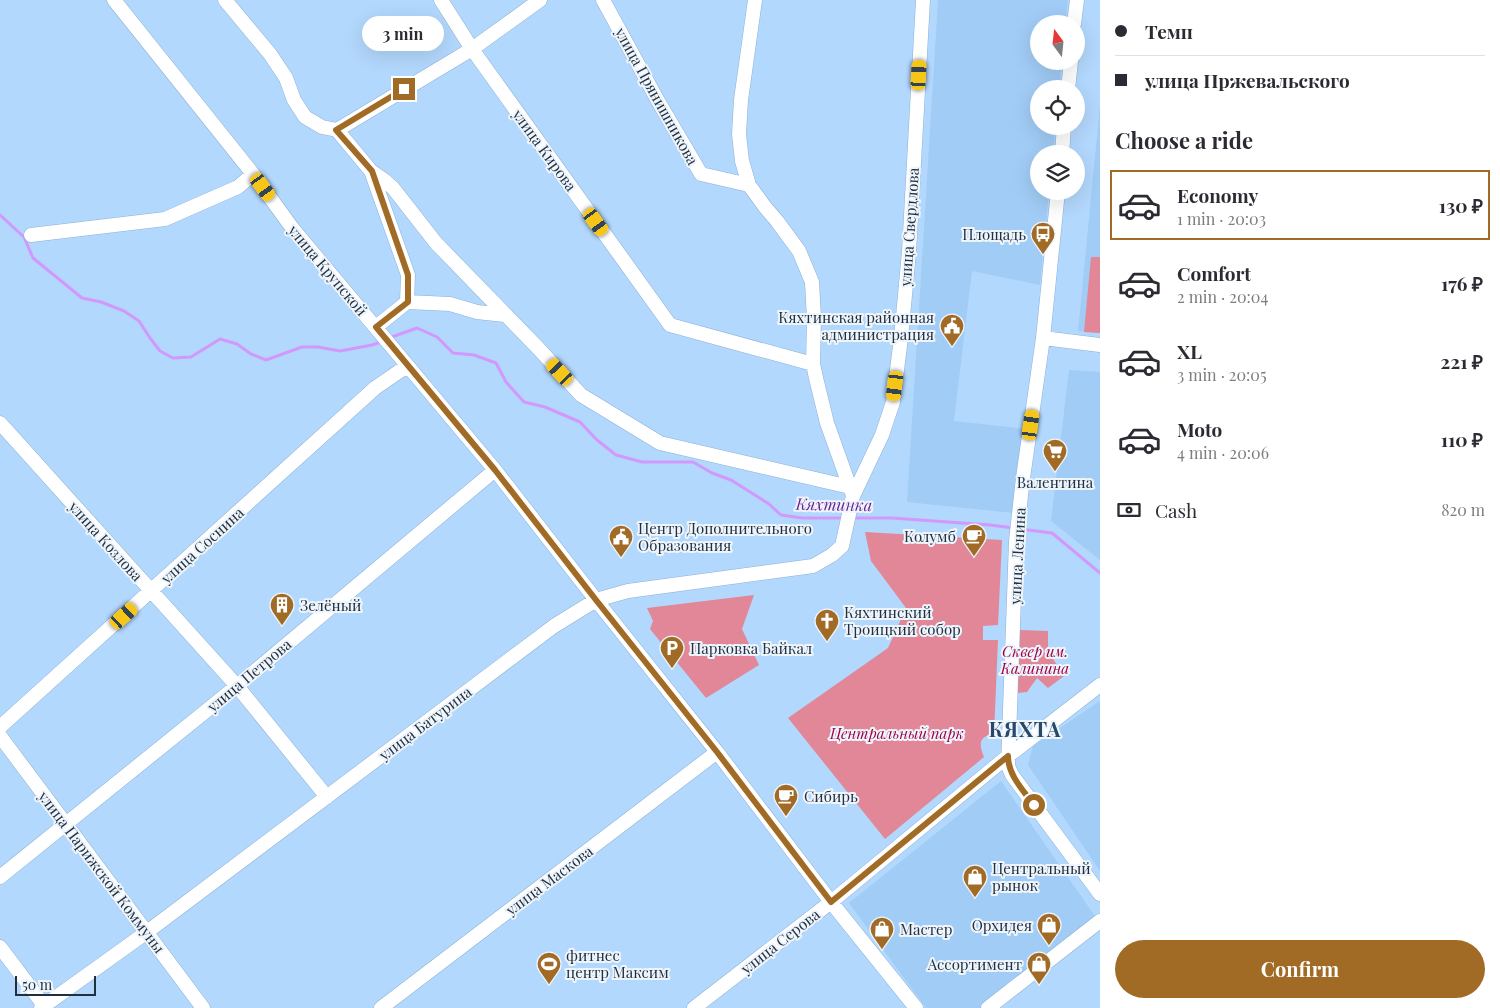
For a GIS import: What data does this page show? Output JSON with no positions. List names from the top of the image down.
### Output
{
  "streets": {
    "street": [
      "улица Прянишникова",
      "улица Кирова",
      "улица Свердлова",
      "улица Крупской",
      "улица Козлова",
      "улица Соснина",
      "улица Ленина",
      "улица Петрова",
      "улица Батурина",
      "улица Парижской Коммуны",
      "улица Маскова",
      "улица Серова"
    ]
  },
  "crossings": [
    ["улица Свердлова", "улица Батурина"],
    ["улица Крупской", "улица Соснина"],
    ["улица Крупской", "улица Петрова"],
    ["улица Крупской", "улица Батурина"],
    ["улица Крупской", "улица Маскова"],
    ["улица Крупской", "улица Серова"],
    ["улица Козлова", "улица Соснина"],
    ["улица Козлова", "улица Петрова"],
    ["улица Козлова", "улица Батурина"],
    ["улица Ленина", "улица Серова"],
    ["улица Петрова", "улица Парижской Коммуны"],
    ["улица Батурина", "улица Парижской Коммуны"]
  ],
  "districts": ["КЯХТА"],
  "water": ["Кяхтинка"],
  "parks": ["Сквер им. Калинина", "Центральный парк"],
  "places": {
    "bus stop": ["Площадь"],
    "public building": ["Кяхтинская районная администрация", "Центр Дополнительного Образования"],
    "supermarket": ["Валентина"],
    "cafe": ["Колумб", "Сибирь"],
    "building": ["Зелёный"],
    "church": ["Кяхтинский Троицкий собор"],
    "parking": ["Парковка Байкал"],
    "shop": [
      "Центральный рынок",
      "Орхидея",
      "Мастер",
      "Ассортимент"
    ],
    "sports": ["фитнес центр Максим"]
  },
  "scale_bar": "50 m",
  "north": "top",
  "page": {
    "banner": ["Темп", "улица Пржевальского"],
    "bubble": "3 min",
    "heading": "Choose a ride",
    "list": [
      {
        "name": "Economy",
        "note": "1 min · 20:03",
        "value": "130 ₽"
      },
      {
        "name": "Comfort",
        "note": "2 min · 20:04",
        "value": "176 ₽"
      },
      {
        "name": "XL",
        "note": "3 min · 20:05",
        "value": "221 ₽"
      },
      {
        "name": "Moto",
        "note": "4 min · 20:06",
        "value": "110 ₽"
      }
    ],
    "pay": ["Cash", "820 m"],
    "buttons": "Confirm",
    "scale": "50 m"
  }
}
